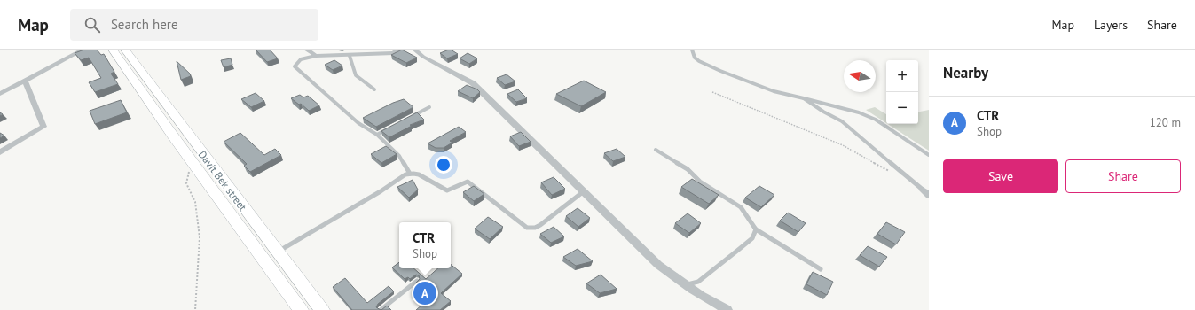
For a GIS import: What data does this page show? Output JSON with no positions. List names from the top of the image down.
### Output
{
  "streets": {
    "main road": ["Davit Bek street"]
  },
  "north": "left",
  "page": {
    "header": "Map",
    "search": "Search here",
    "nav": ["Map", "Layers", "Share"],
    "heading": "Nearby",
    "map_buttons": ["+", "−"],
    "list": [
      {
        "mark": "A",
        "name": "CTR",
        "note": "Shop",
        "value": "120 m"
      }
    ],
    "buttons": ["Save", "Share"],
    "popup": ["CTR", "Shop"],
    "pins": "A"
  }
}
